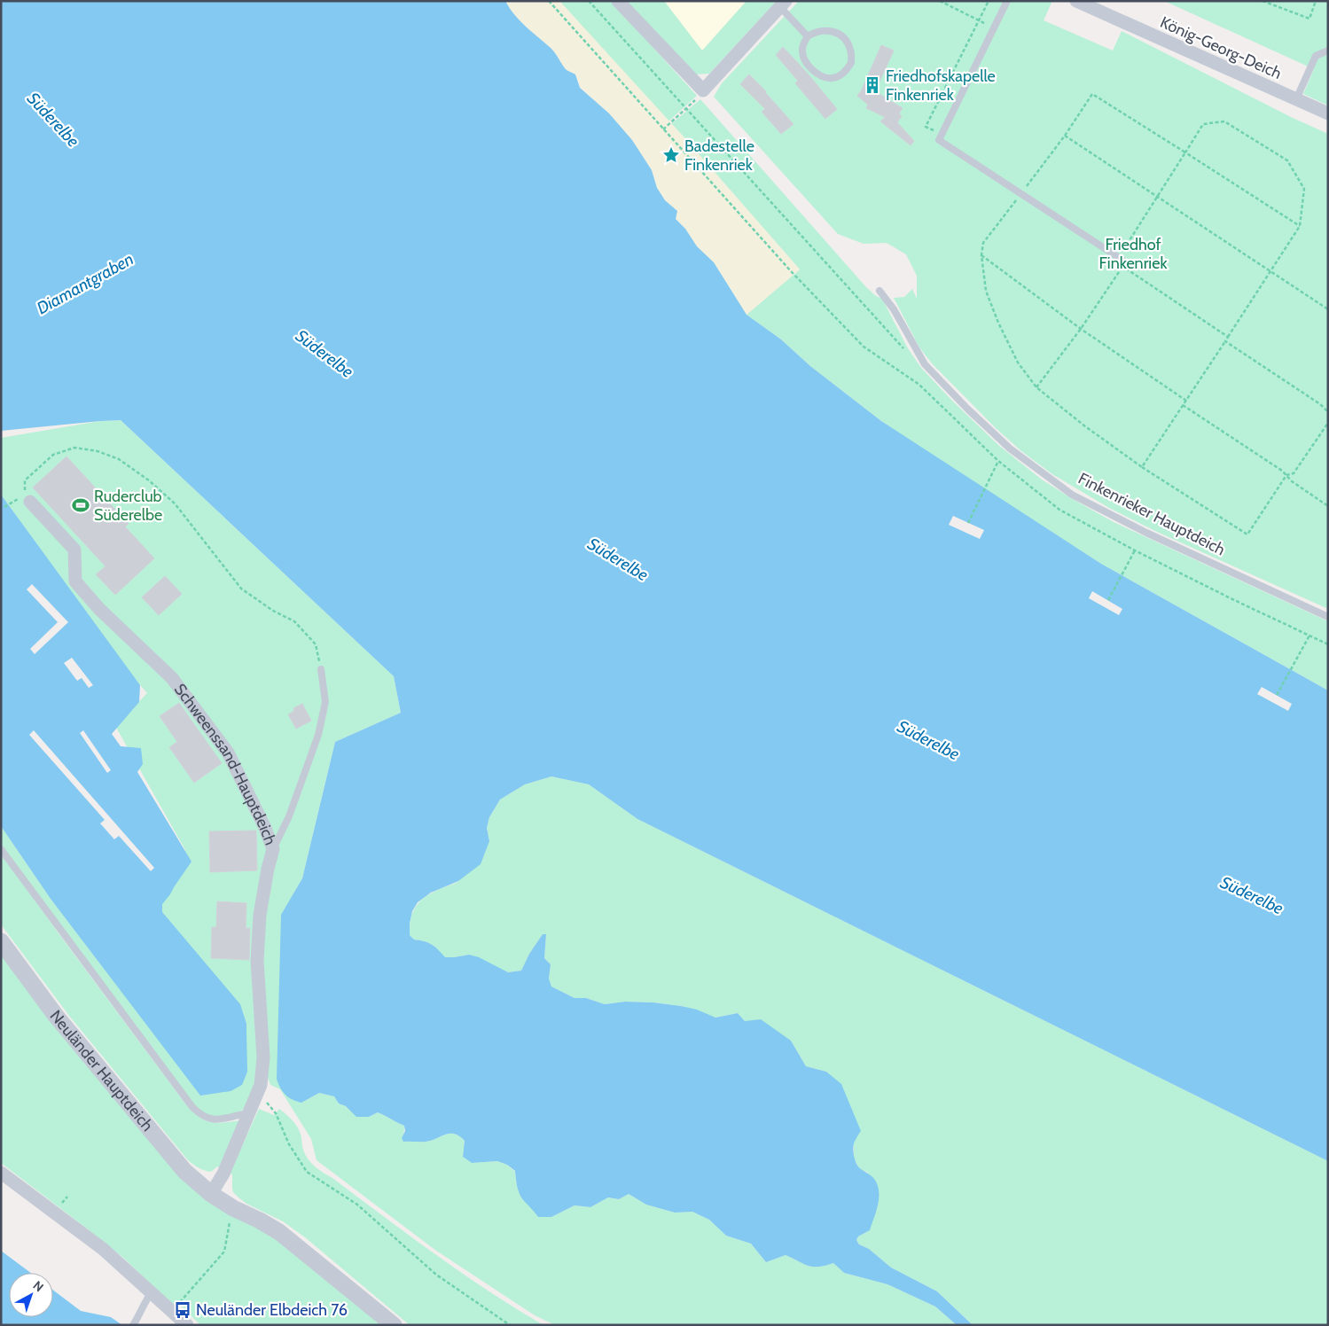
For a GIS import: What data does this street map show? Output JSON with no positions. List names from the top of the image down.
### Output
{
  "streets": {
    "street": ["König-Georg-Deich", "Schweenssand-Hauptdeich", "Neuländer Hauptdeich"],
    "lane": ["Finkenrieker Hauptdeich"]
  },
  "crossings": [
    ["Schweenssand-Hauptdeich", "Neuländer Hauptdeich"]
  ],
  "water": ["Süderelbe", "Diamantgraben"],
  "parks": ["Friedhof Finkenriek"],
  "places": {
    "building": ["Friedhofskapelle Finkenriek"],
    "place": ["Badestelle Finkenriek"],
    "sports": ["Ruderclub Süderelbe"],
    "bus stop": ["Neuländer Elbdeich 76"]
  },
  "north": "top right"
}
